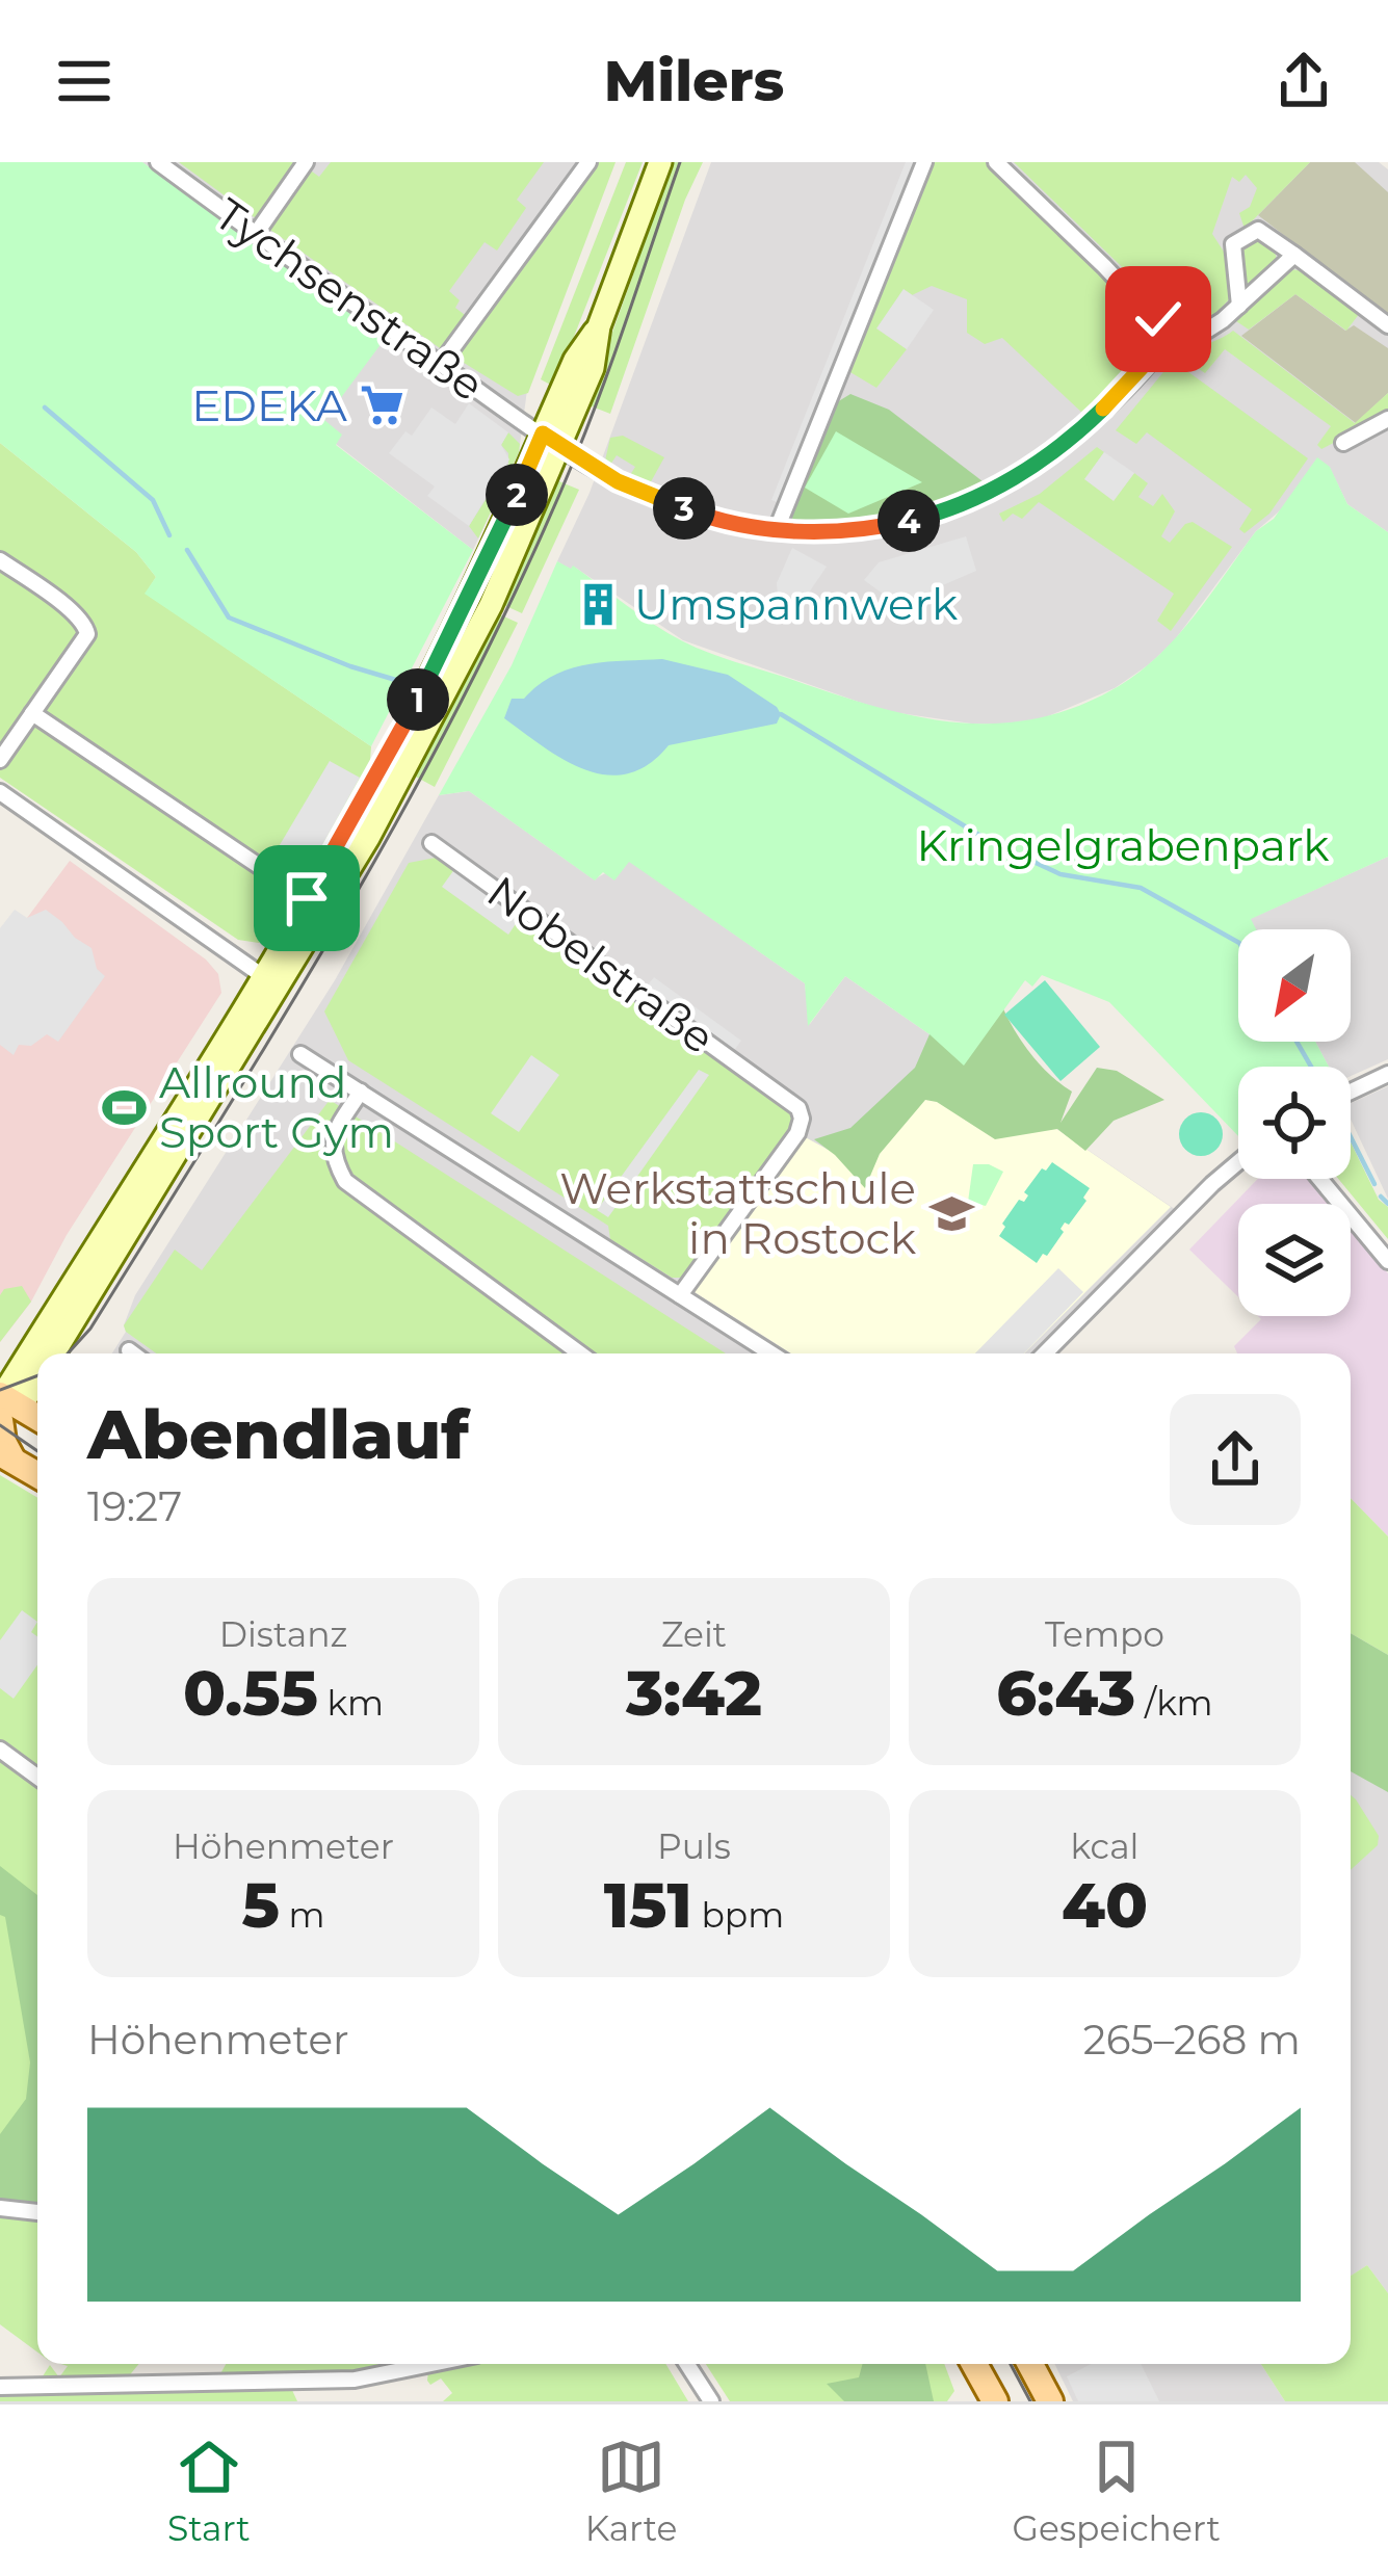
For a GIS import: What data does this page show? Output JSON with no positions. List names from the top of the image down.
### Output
{
  "streets": {
    "street": ["Tychsenstraße", "Nobelstraße"]
  },
  "parks": ["Kringelgrabenpark"],
  "places": {
    "supermarket": ["EDEKA"],
    "building": ["Umspannwerk"],
    "sports": ["Allround Sport Gym"],
    "school or university": ["Werkstattschule in Rostock"]
  },
  "north": "bottom left",
  "page": {
    "header": "Milers",
    "pins": [
      "2",
      "3",
      "4",
      "1"
    ],
    "heading": ["Abendlauf", "19:27"],
    "stats": [
      ["Distanz", "0.55 km"],
      ["Zeit", "3:42"],
      ["Tempo", "6:43 /km"],
      ["Höhenmeter", "5 m"],
      ["Puls", "151 bpm"],
      ["kcal", "40"]
    ],
    "chart": ["Höhenmeter", "265–268 m"],
    "tabs": ["Start", "Karte", "Gespeichert"]
  }
}
